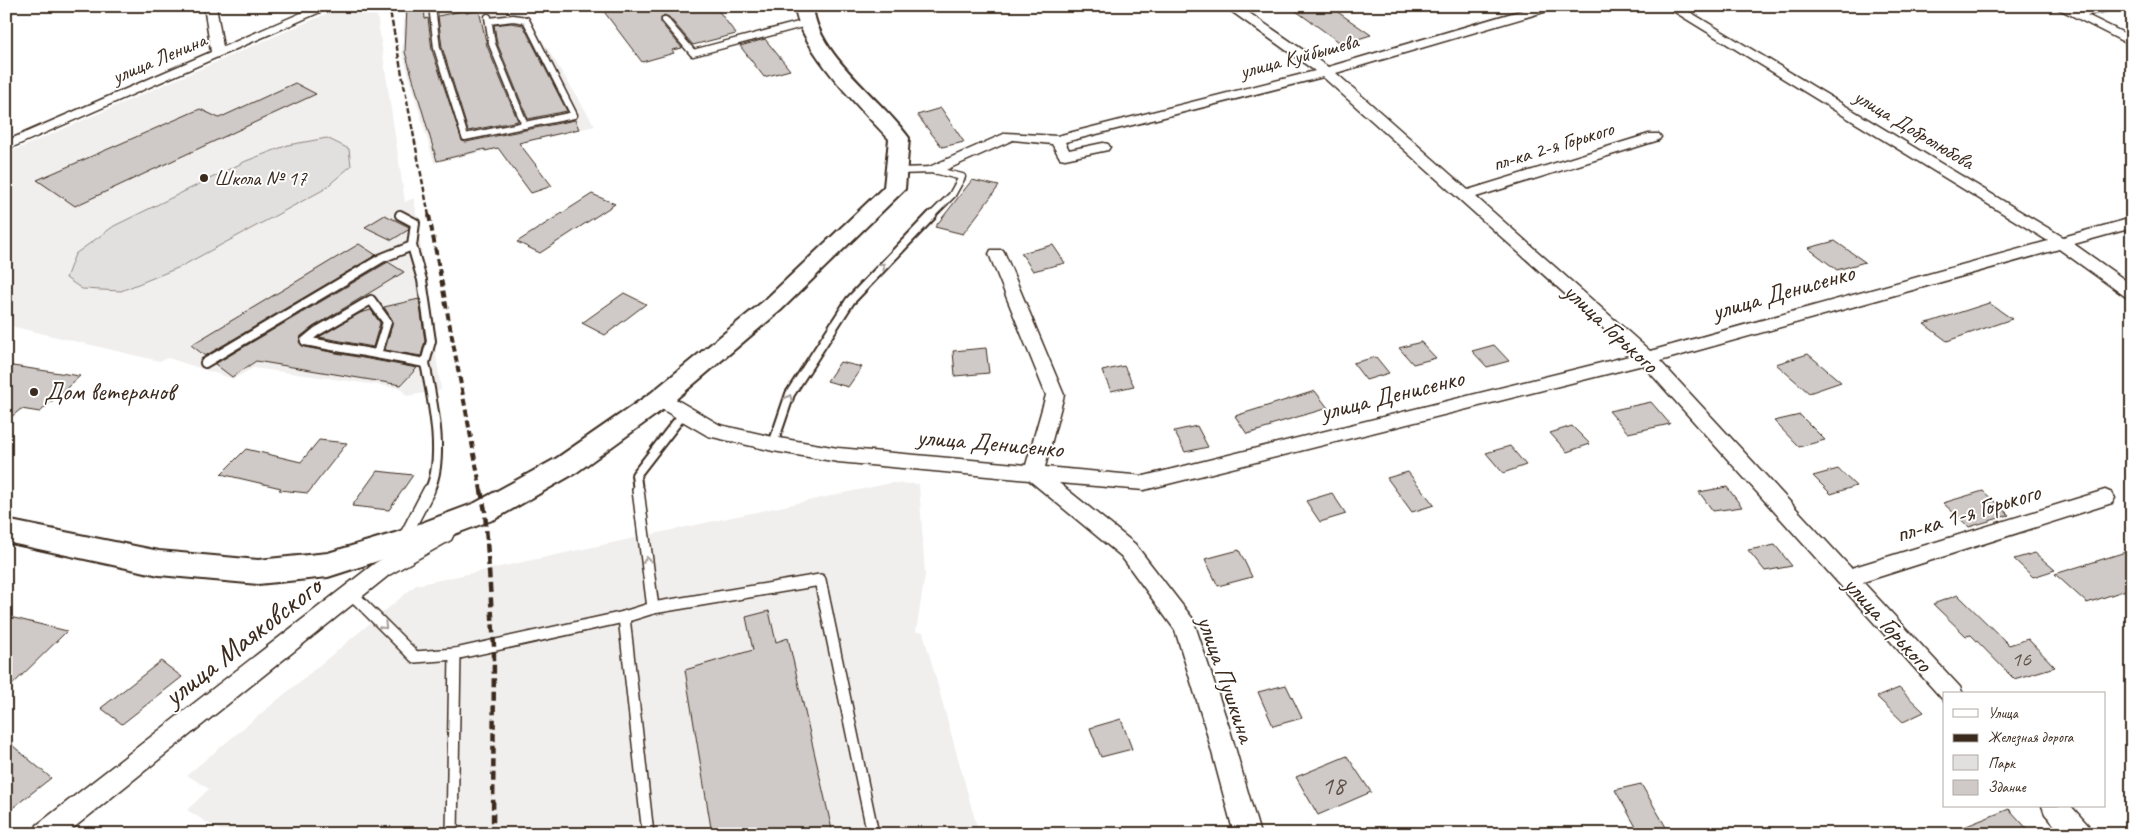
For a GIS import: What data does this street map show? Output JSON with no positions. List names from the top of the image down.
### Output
{
  "streets": {
    "street": [
      "улица Куйбышева",
      "улица Ленина",
      "улица Добролюбова",
      "пл-ка 2-я Горького",
      "улица Денисенко",
      "улица Горького",
      "пл-ка 1-я Горького",
      "улица Маяковского",
      "улица Пушкина"
    ]
  },
  "crossings": [
    ["улица Куйбышева", "улица Горького"],
    ["улица Добролюбова", "улица Денисенко"],
    ["пл-ка 2-я Горького", "улица Горького"],
    ["улица Денисенко", "улица Горького"],
    ["улица Денисенко", "улица Пушкина"],
    ["улица Горького", "пл-ка 1-я Горького"]
  ],
  "places": ["Школа № 17", "Дом ветеранов"],
  "house_numbers": ["16", "18"],
  "legend": [
    "Улица",
    "Железная дорога",
    "Парк",
    "Здание"
  ]
}
